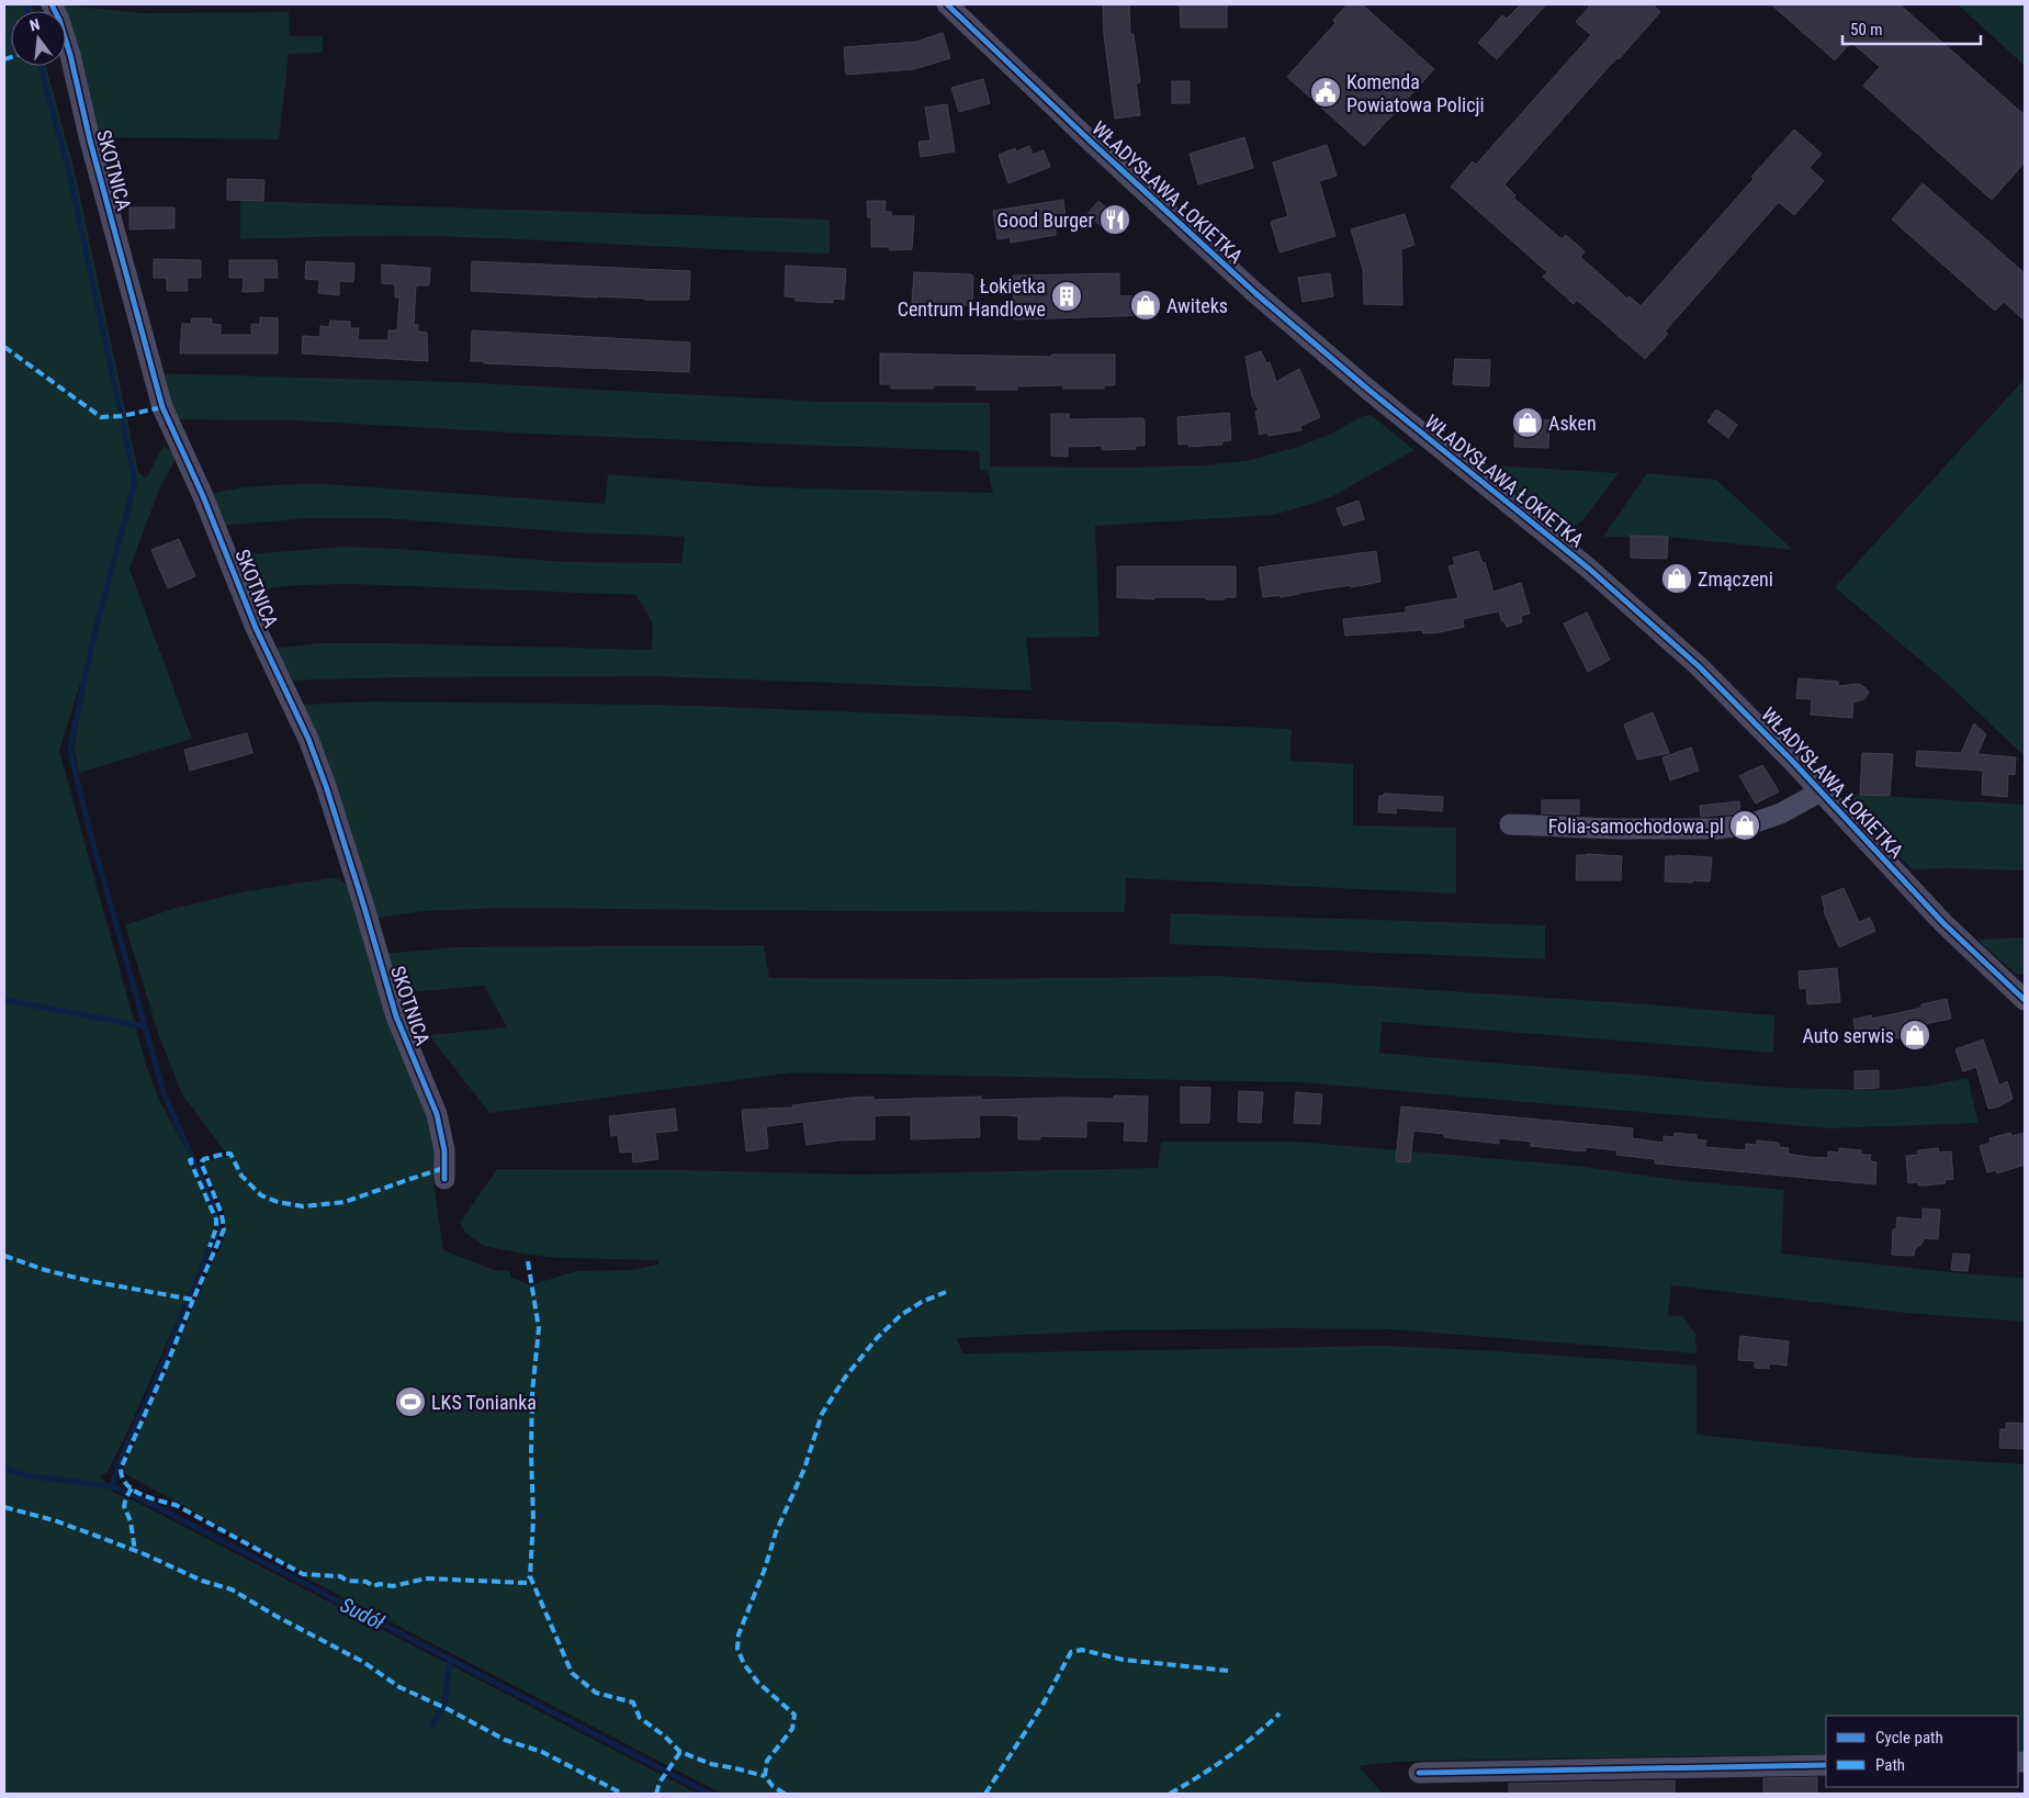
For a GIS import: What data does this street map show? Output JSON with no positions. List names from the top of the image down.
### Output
{
  "streets": {
    "street": ["SKOTNICA", "WŁADYSŁAWA ŁOKIETKA"]
  },
  "water": ["Sudół"],
  "places": {
    "public building": ["Komenda Powiatowa Policji"],
    "restaurant": ["Good Burger"],
    "building": ["Łokietka Centrum Handlowe"],
    "shop": [
      "Awiteks",
      "Asken",
      "Zmączeni",
      "Folia-samochodowa.pl",
      "Auto serwis"
    ],
    "sports": ["LKS Tonianka"]
  },
  "legend": ["Cycle path", "Path"],
  "scale_bar": "50 m",
  "north": "top"
}
